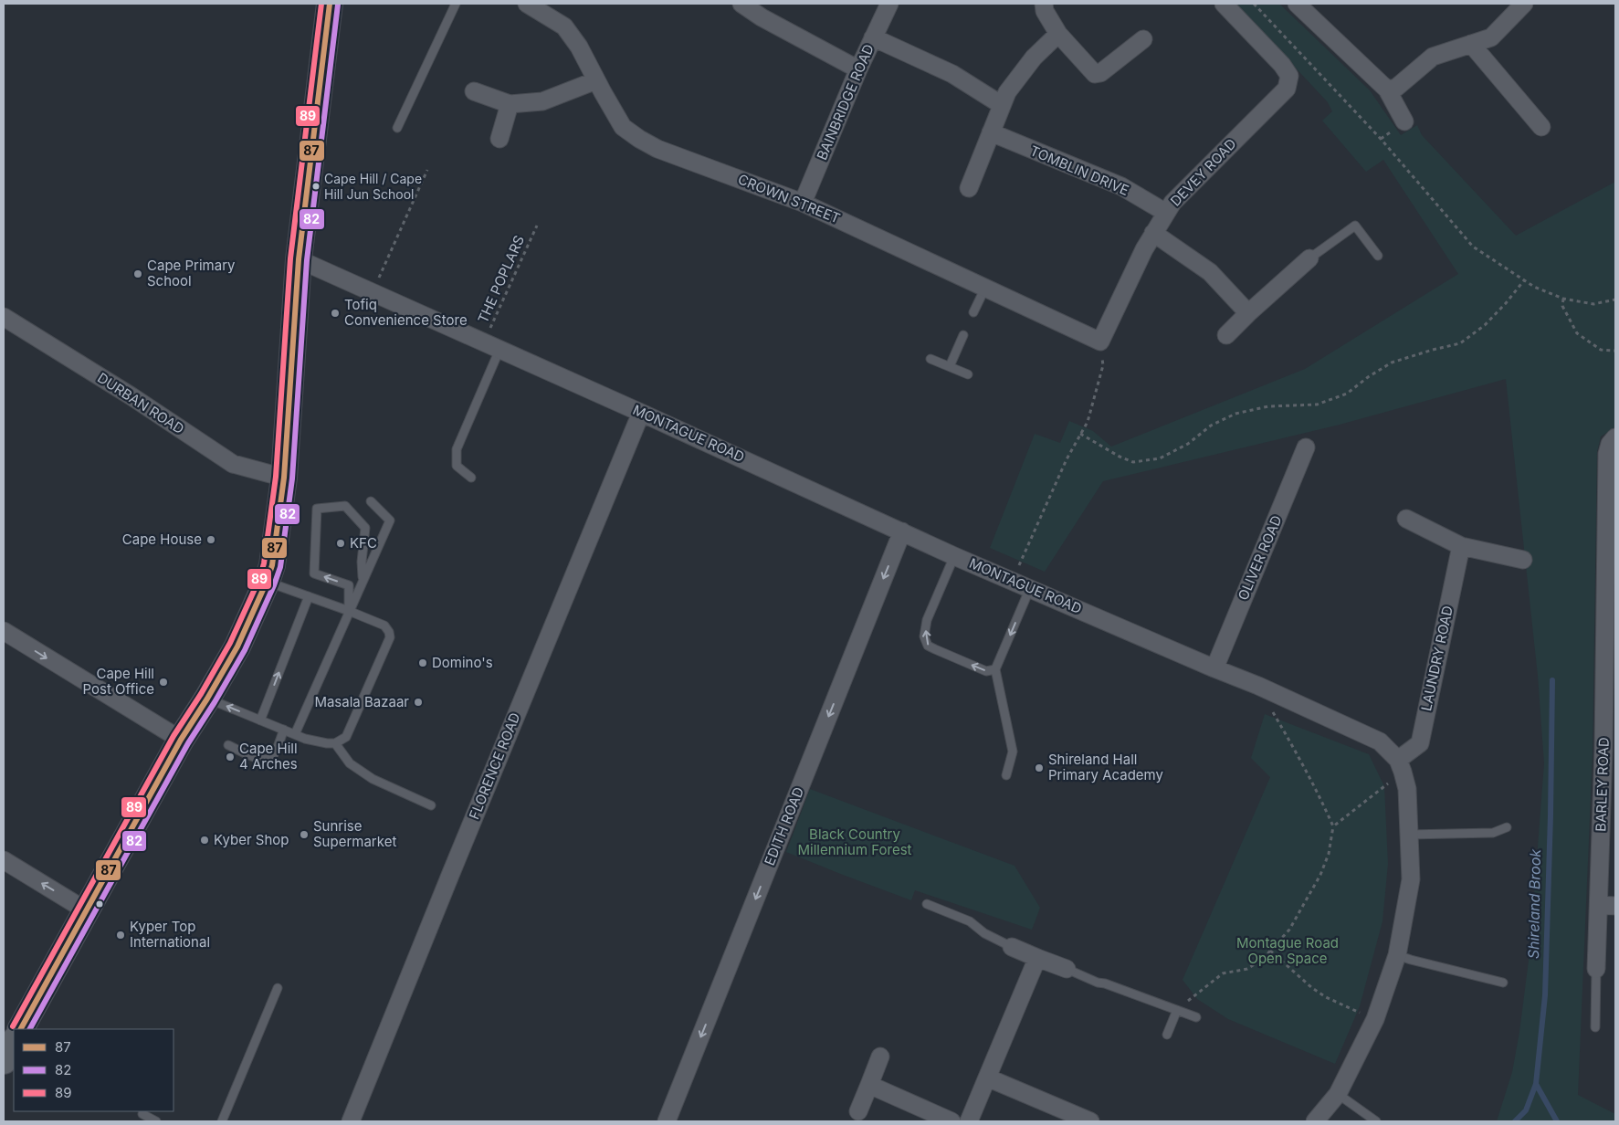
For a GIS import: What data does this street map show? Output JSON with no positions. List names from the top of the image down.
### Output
{
  "streets": {
    "street": [
      "BAINBRIDGE ROAD",
      "TOMBLIN DRIVE",
      "DEVEY ROAD",
      "CROWN STREET",
      "DURBAN ROAD",
      "MONTAGUE ROAD",
      "OLIVER ROAD",
      "LAUNDRY ROAD",
      "FLORENCE ROAD",
      "BARLEY ROAD",
      "EDITH ROAD"
    ],
    "path": ["THE POPLARS"]
  },
  "crossings": [
    ["BAINBRIDGE ROAD", "CROWN STREET"],
    ["TOMBLIN DRIVE", "DEVEY ROAD"],
    ["DEVEY ROAD", "CROWN STREET"],
    ["THE POPLARS", "MONTAGUE ROAD"],
    ["MONTAGUE ROAD", "OLIVER ROAD"],
    ["MONTAGUE ROAD", "LAUNDRY ROAD"],
    ["MONTAGUE ROAD", "FLORENCE ROAD"],
    ["MONTAGUE ROAD", "EDITH ROAD"]
  ],
  "one_way": ["EDITH ROAD"],
  "water": ["Shireland Brook"],
  "parks": ["Black Country Millennium Forest", "Montague Road Open Space"],
  "places": [
    "Cape Hill / Cape Hill Jun School",
    "Cape Primary School",
    "Tofiq Convenience Store",
    "Cape House",
    "KFC",
    "Domino's",
    "Cape Hill Post Office",
    "Masala Bazaar",
    "Cape Hill 4 Arches",
    "Shireland Hall Primary Academy",
    "Sunrise Supermarket",
    "Kyber Shop",
    "Kyper Top International"
  ],
  "lines": ["transit line 87", "transit line 89", "transit line 82"],
  "legend": ["87", "82", "89"]
}
